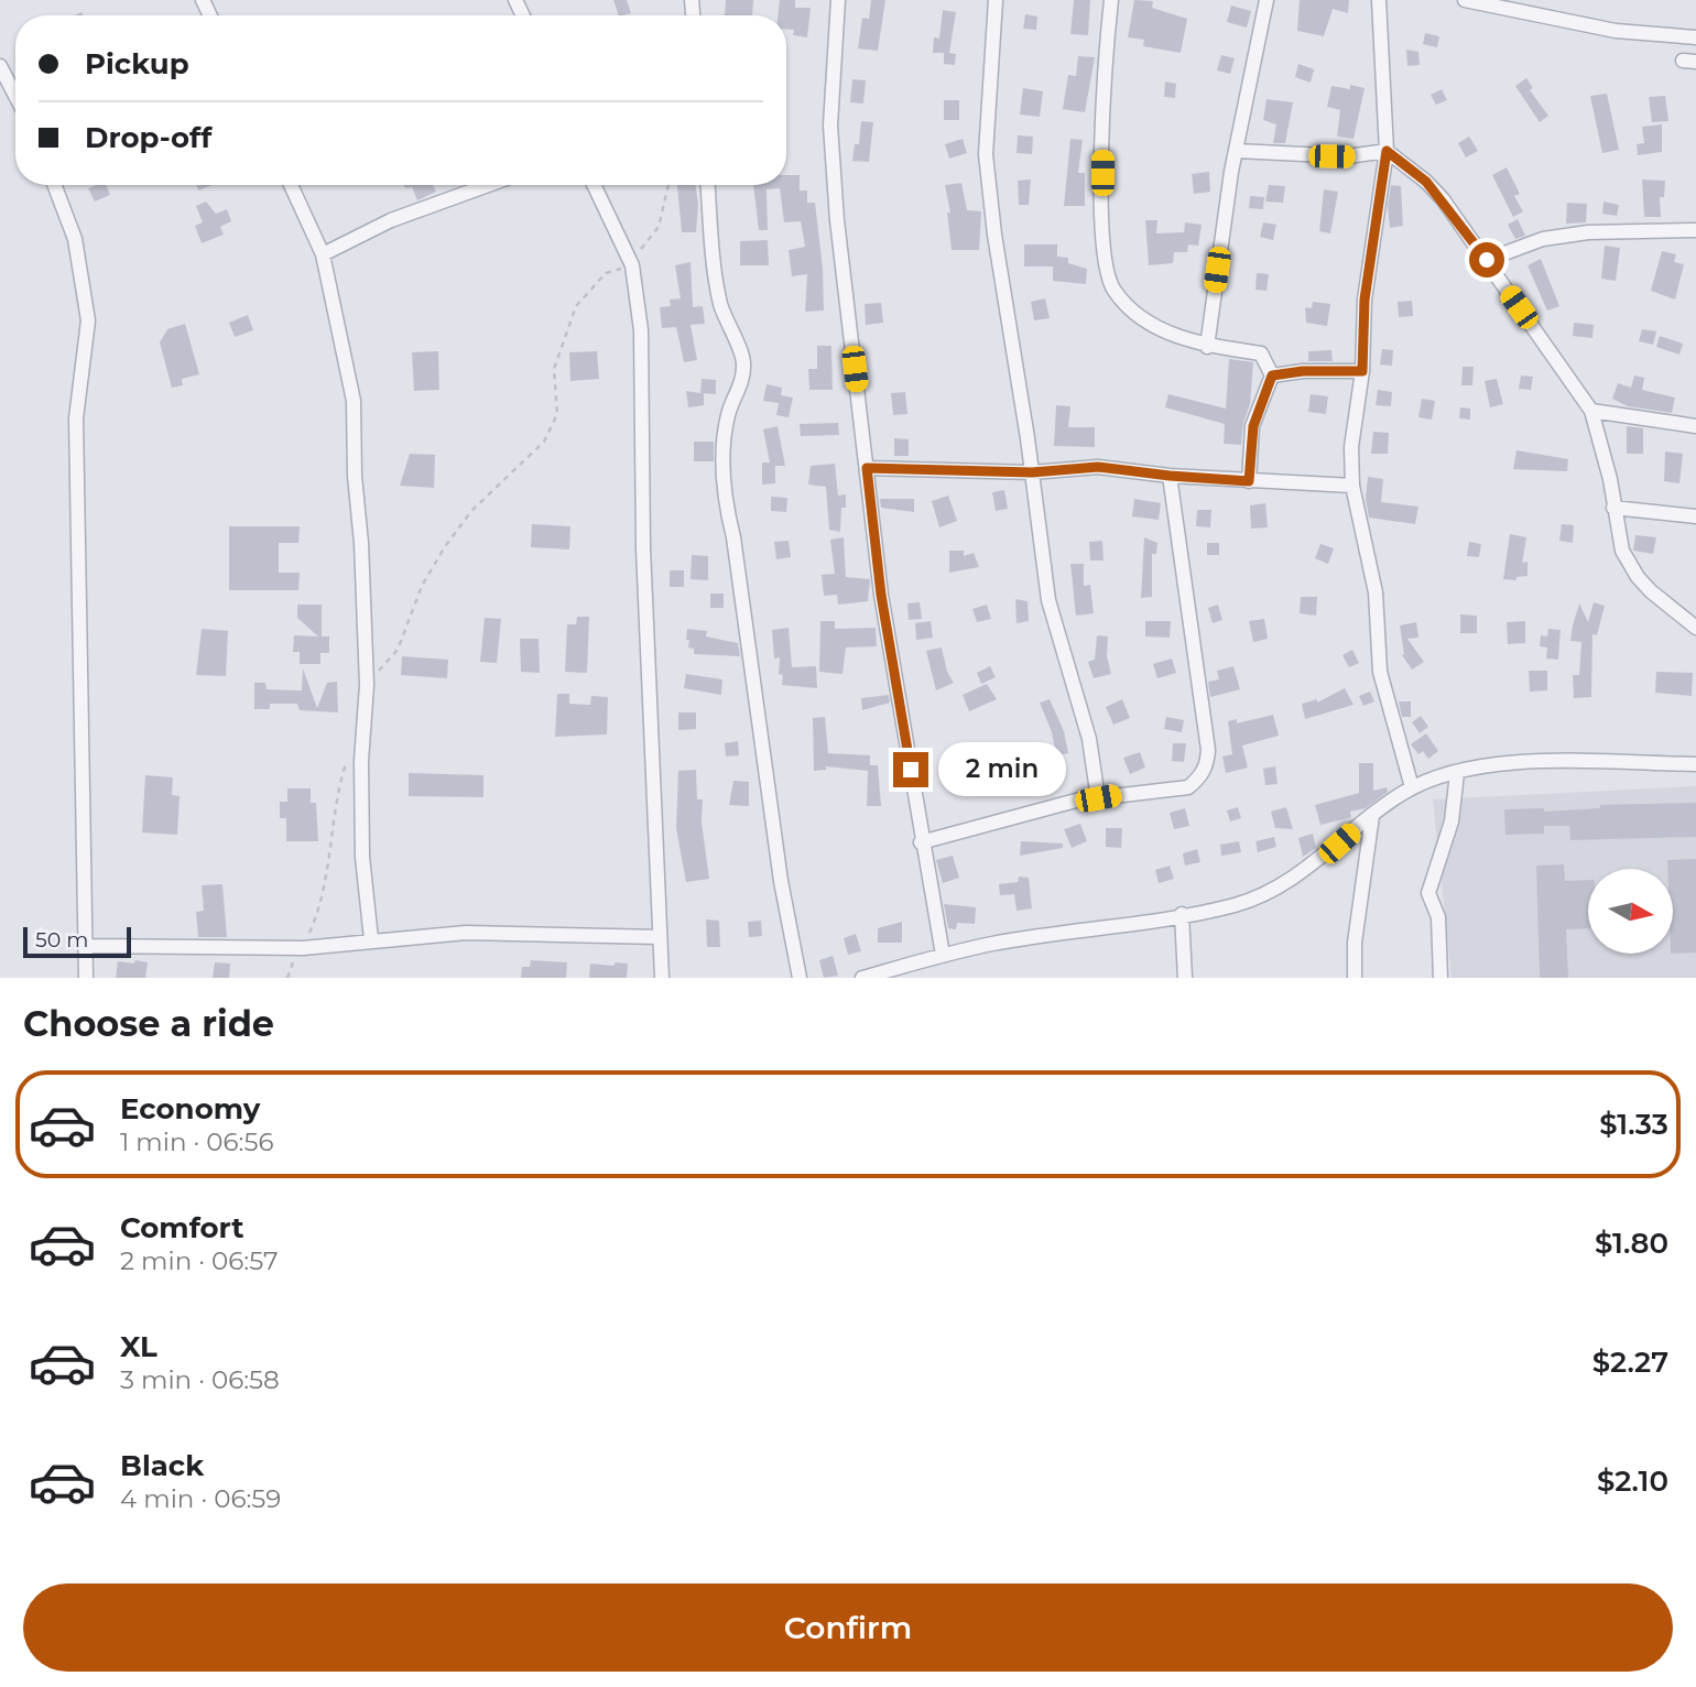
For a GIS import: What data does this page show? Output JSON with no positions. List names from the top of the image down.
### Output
{
  "scale_bar": "50 m",
  "north": "right",
  "page": {
    "banner": ["Pickup", "Drop-off"],
    "bubble": "2 min",
    "scale": "50 m",
    "heading": "Choose a ride",
    "list": [
      {
        "name": "Economy",
        "note": "1 min · 06:56",
        "value": "$1.33"
      },
      {
        "name": "Comfort",
        "note": "2 min · 06:57",
        "value": "$1.80"
      },
      {
        "name": "XL",
        "note": "3 min · 06:58",
        "value": "$2.27"
      },
      {
        "name": "Black",
        "note": "4 min · 06:59",
        "value": "$2.10"
      }
    ],
    "buttons": "Confirm"
  }
}
